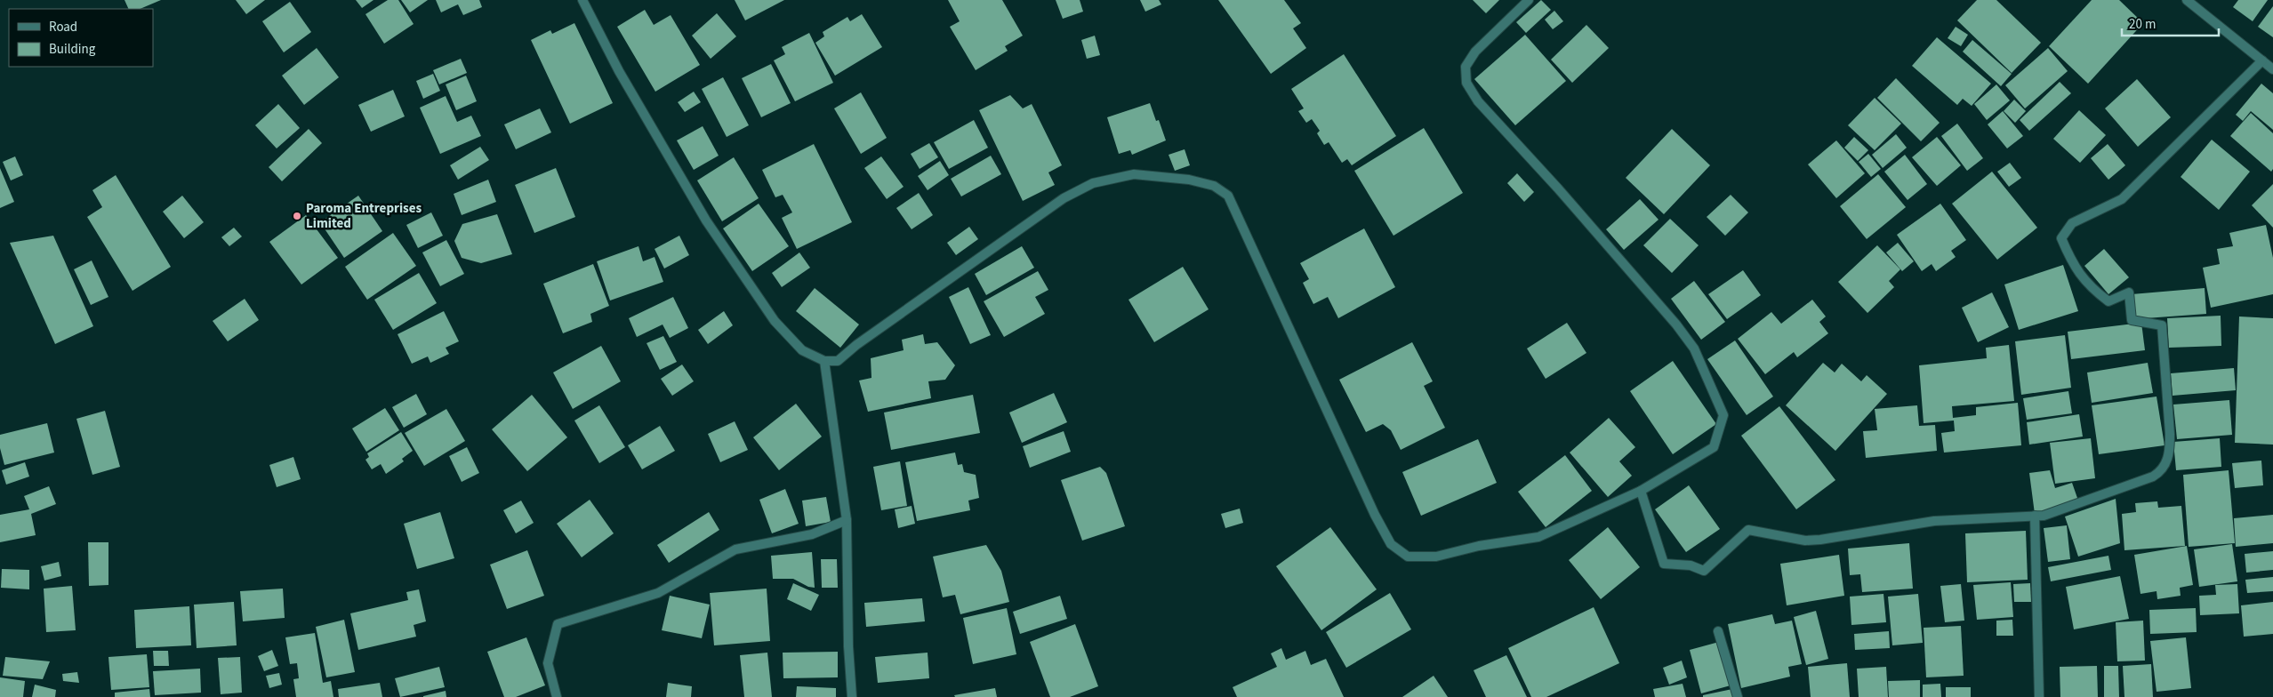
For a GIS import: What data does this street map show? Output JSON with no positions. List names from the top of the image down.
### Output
{
  "places": ["Paroma Entreprises Limited"],
  "legend": ["Road", "Building"],
  "scale_bar": "20 m"
}
